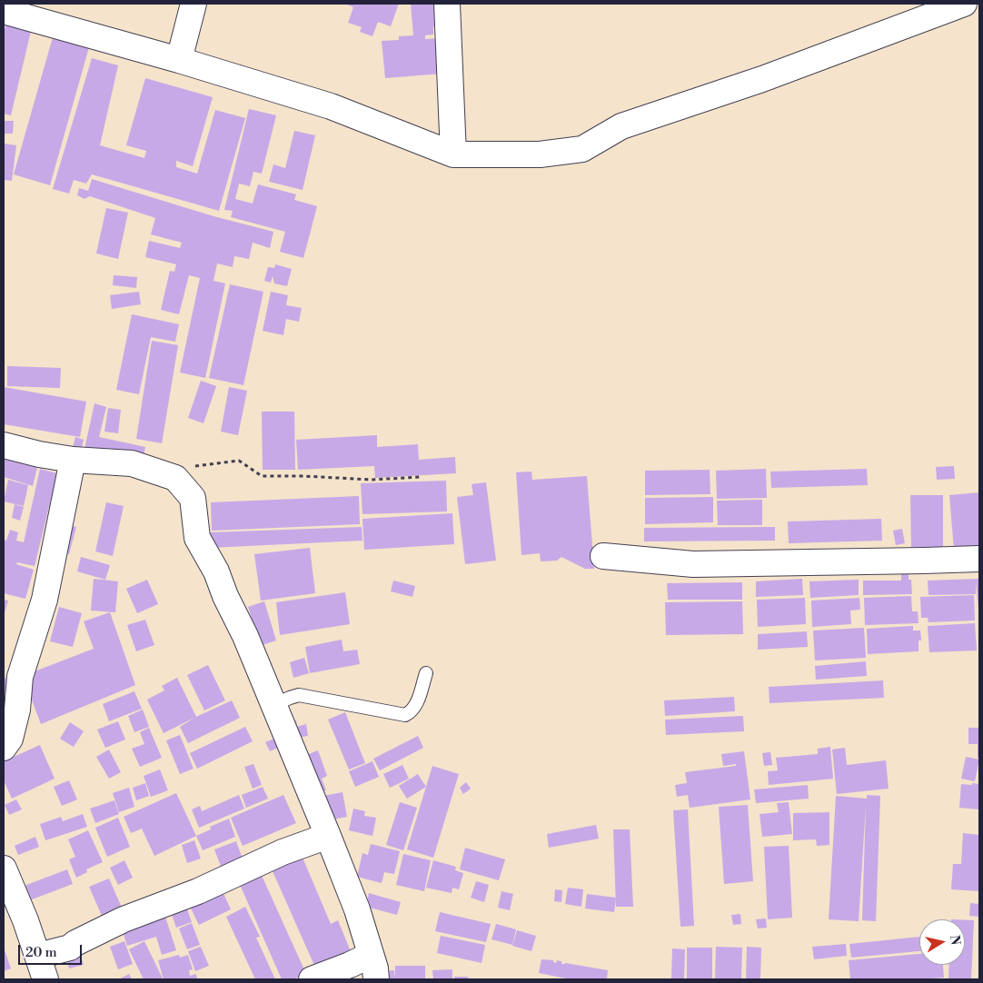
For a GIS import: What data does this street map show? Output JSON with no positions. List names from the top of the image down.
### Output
{
  "scale_bar": "20 m",
  "north": "right"
}
